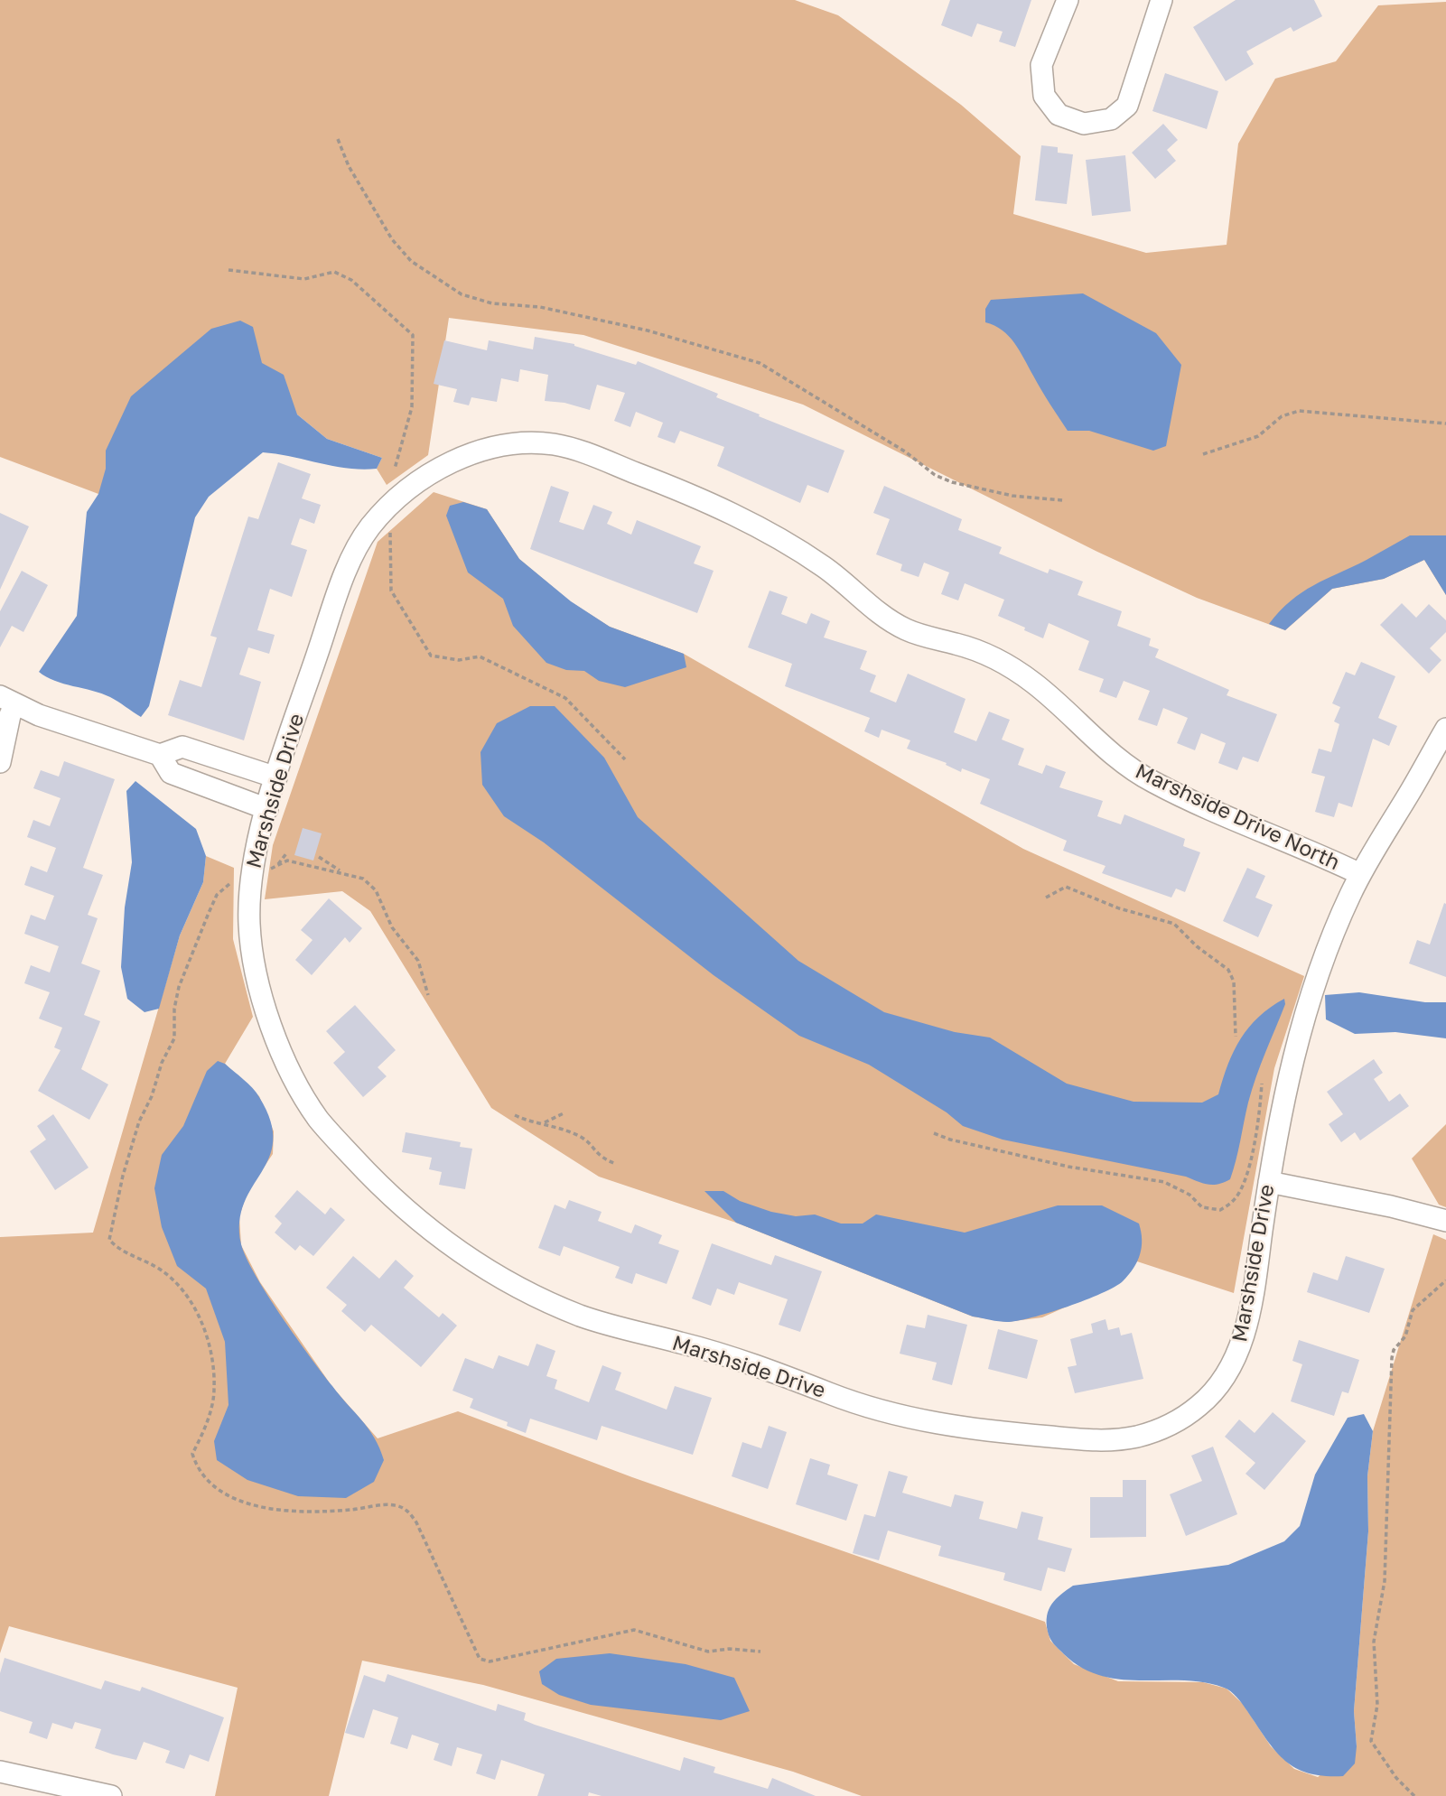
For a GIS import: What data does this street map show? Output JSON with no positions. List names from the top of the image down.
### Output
{
  "streets": {
    "street": ["Marshside Drive", "Marshside Drive North"]
  },
  "crossings": [
    ["Marshside Drive", "Marshside Drive North"]
  ]
}
